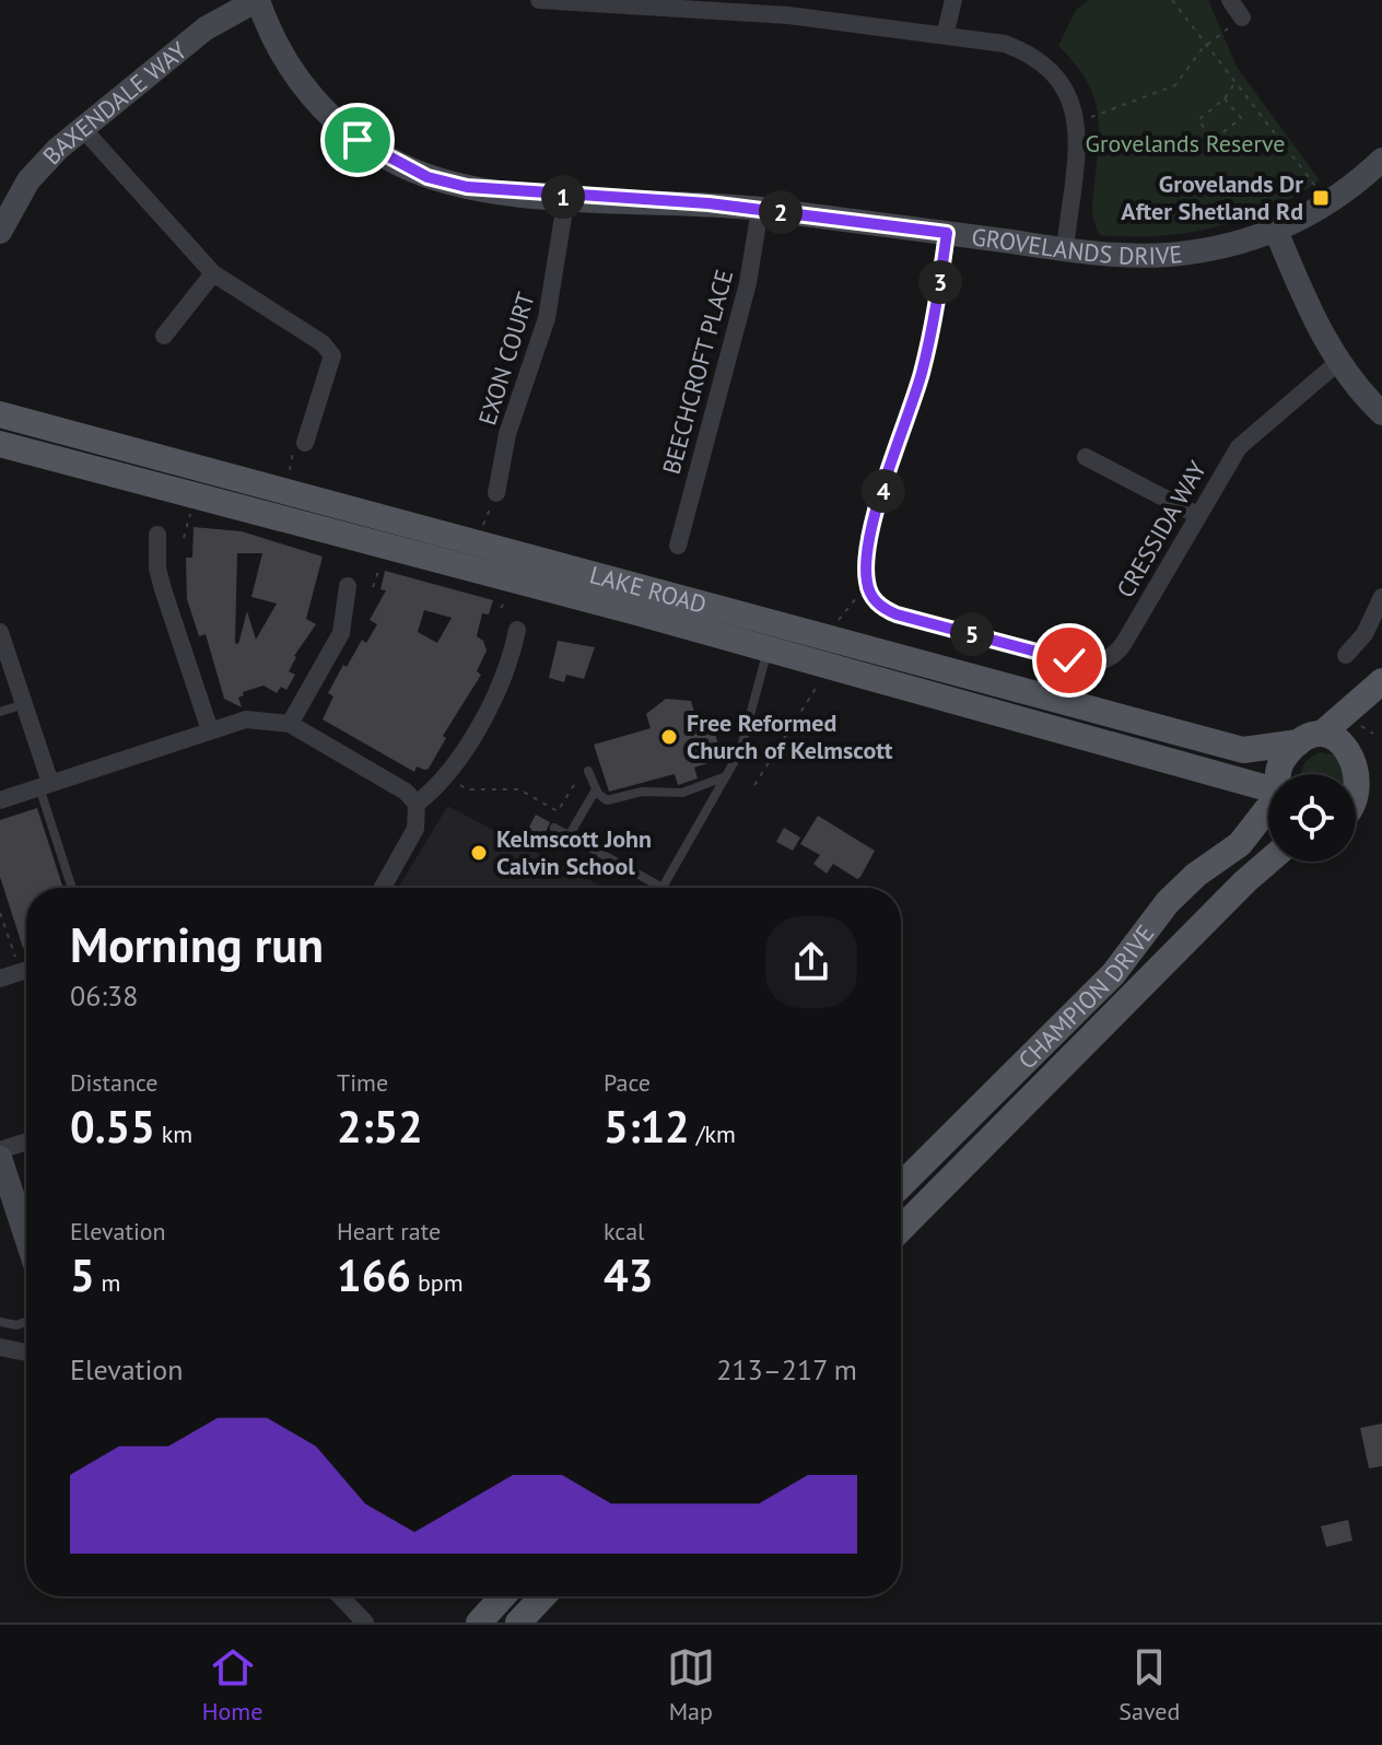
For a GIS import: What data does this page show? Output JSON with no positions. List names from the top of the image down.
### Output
{
  "streets": {
    "main road": ["LAKE ROAD", "CHAMPION DRIVE"],
    "street": [
      "BAXENDALE WAY",
      "GROVELANDS DRIVE",
      "EXON COURT",
      "BEECHCROFT PLACE",
      "CRESSIDA WAY"
    ]
  },
  "crossings": [
    ["BAXENDALE WAY", "GROVELANDS DRIVE"],
    ["GROVELANDS DRIVE", "EXON COURT"],
    ["GROVELANDS DRIVE", "BEECHCROFT PLACE"],
    ["GROVELANDS DRIVE", "CRESSIDA WAY"]
  ],
  "parks": ["Grovelands Reserve"],
  "places": {
    "transit": ["Grovelands Dr After Shetland Rd"],
    "other": ["Free Reformed Church of Kelmscott", "Kelmscott John Calvin School"]
  },
  "page": {
    "pins": [
      "1",
      "2",
      "3",
      "4",
      "5"
    ],
    "heading": ["Morning run", "06:38"],
    "stats": [
      ["Distance", "0.55 km"],
      ["Time", "2:52"],
      ["Pace", "5:12 /km"],
      ["Elevation", "5 m"],
      ["Heart rate", "166 bpm"],
      ["kcal", "43"]
    ],
    "chart": ["Elevation", "213–217 m"],
    "tabs": ["Home", "Map", "Saved"]
  }
}
